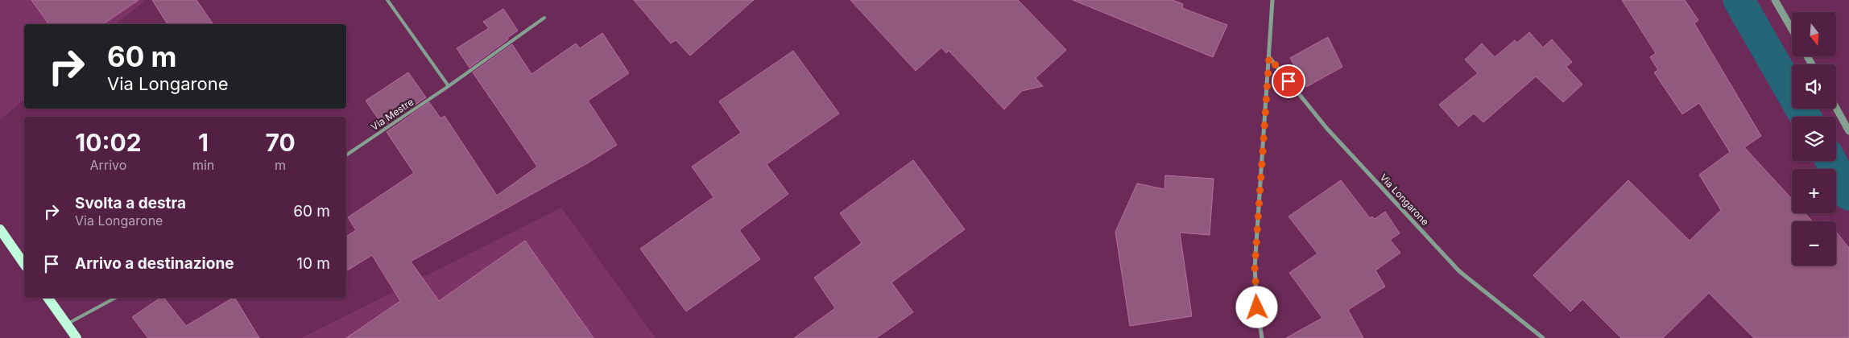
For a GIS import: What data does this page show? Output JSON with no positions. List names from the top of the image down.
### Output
{
  "streets": {
    "street": ["Via Longarone"],
    "lane": ["Via Mestre"]
  },
  "north": "bottom",
  "page": {
    "map_buttons": ["+", "−"],
    "turn": ["60 m", "Via Longarone"],
    "eta": [
      "10:02",
      "Arrivo",
      "1",
      "min",
      "70",
      "m"
    ],
    "list": [
      {
        "name": "Svolta a destra",
        "note": "Via Longarone",
        "value": "60 m"
      },
      {
        "name": "Arrivo a destinazione",
        "value": "10 m"
      }
    ]
  }
}
